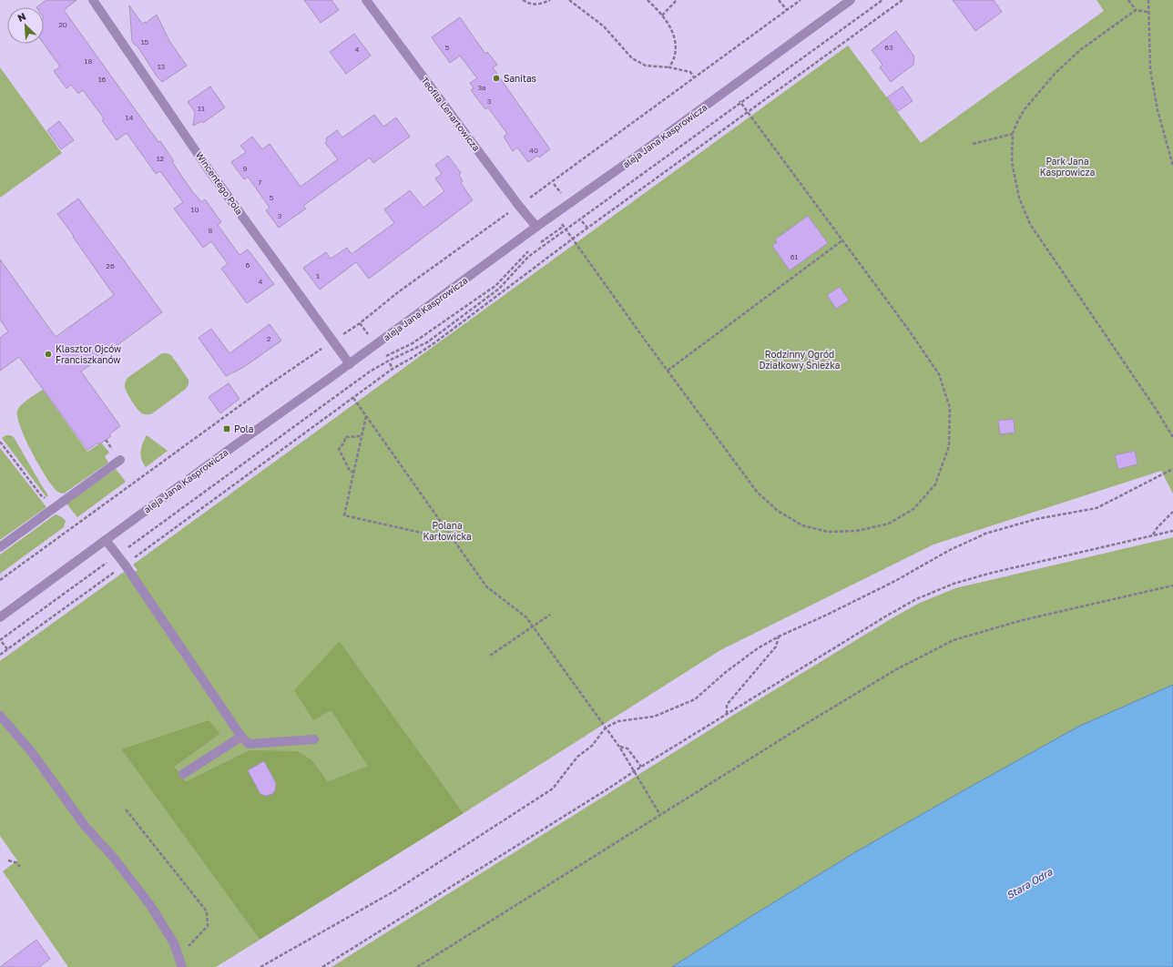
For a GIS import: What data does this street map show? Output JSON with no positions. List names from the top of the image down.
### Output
{
  "streets": {
    "street": ["Teofila Lenartowicza", "aleja Jana Kasprowicza", "Wincentego Pola"]
  },
  "crossings": [
    ["Teofila Lenartowicza", "aleja Jana Kasprowicza"],
    ["aleja Jana Kasprowicza", "Wincentego Pola"]
  ],
  "water": ["Stara Odra"],
  "parks": ["Park Jana Kasprowicza", "Rodzinny Ogród Działkowy Śnieżka", "Polana Karłowicka"],
  "places": {
    "other": ["Sanitas", "Klasztor Ojców Franciszkanów"],
    "transit": ["Pola"]
  },
  "house_numbers": [
    "20",
    "15",
    "5",
    "63",
    "4",
    "18",
    "13",
    "16",
    "3a",
    "3",
    "11",
    "14",
    "40",
    "12",
    "9",
    "7",
    "5",
    "10",
    "3",
    "8",
    "61",
    "6",
    "26",
    "1",
    "4",
    "2"
  ],
  "north": "top left"
}
